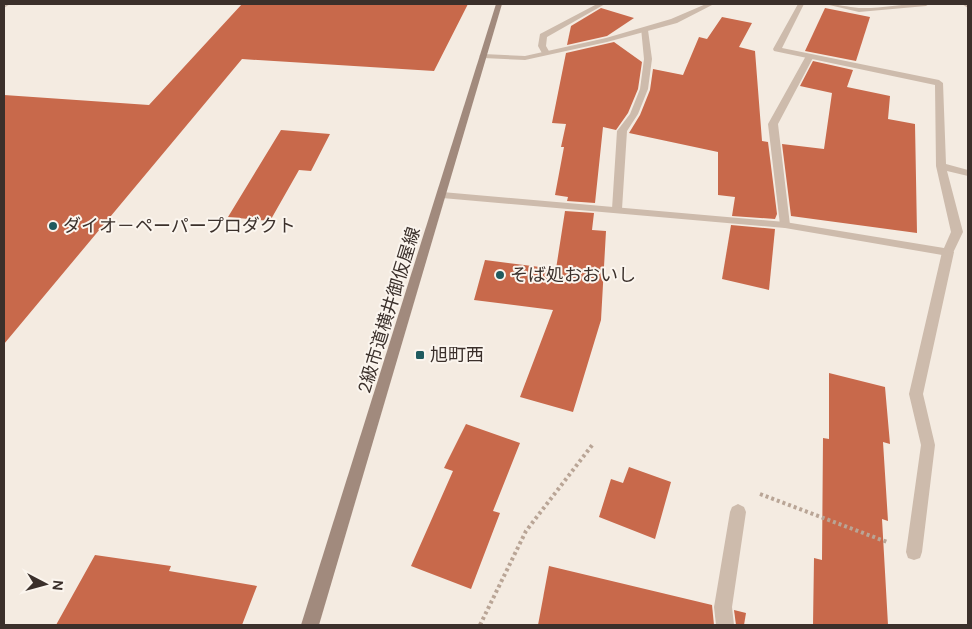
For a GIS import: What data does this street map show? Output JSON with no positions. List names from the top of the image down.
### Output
{
  "streets": {
    "street": ["2級市道横井御仮屋線"]
  },
  "places": {
    "other": ["ダイオ－ペーパープロダクト", "そば処おおいし"],
    "transit": ["旭町西"]
  },
  "north": "right"
}
